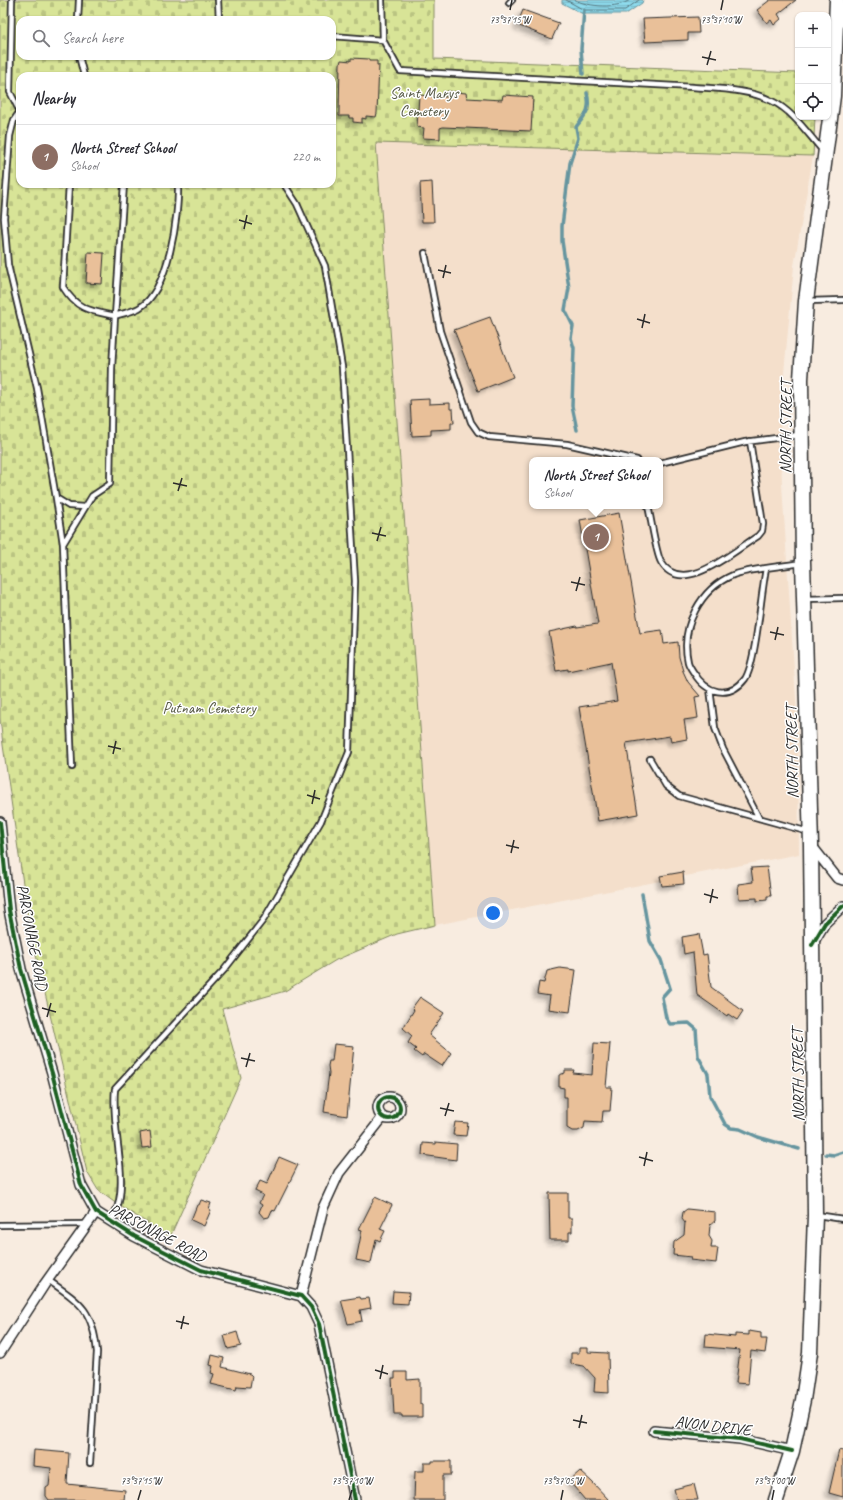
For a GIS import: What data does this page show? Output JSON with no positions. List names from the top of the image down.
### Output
{
  "streets": {
    "main road": ["NORTH STREET"],
    "street": ["PARSONAGE ROAD", "AVON DRIVE"]
  },
  "crossings": [
    ["NORTH STREET", "AVON DRIVE"]
  ],
  "parks": ["Saint Marys Cemetery", "Putnam Cemetery"],
  "page": {
    "map_buttons": ["+", "−"],
    "search": "Search here",
    "heading": "Nearby",
    "list": [
      {
        "mark": "1",
        "name": "North Street School",
        "note": "School",
        "value": "220 m"
      }
    ],
    "popup": ["North Street School", "School"],
    "pins": "1"
  },
  "coordinates": [
    "73°37'15\"W",
    "73°37'10\"W",
    "73°37'05\"W",
    "73°37'00\"W"
  ]
}
